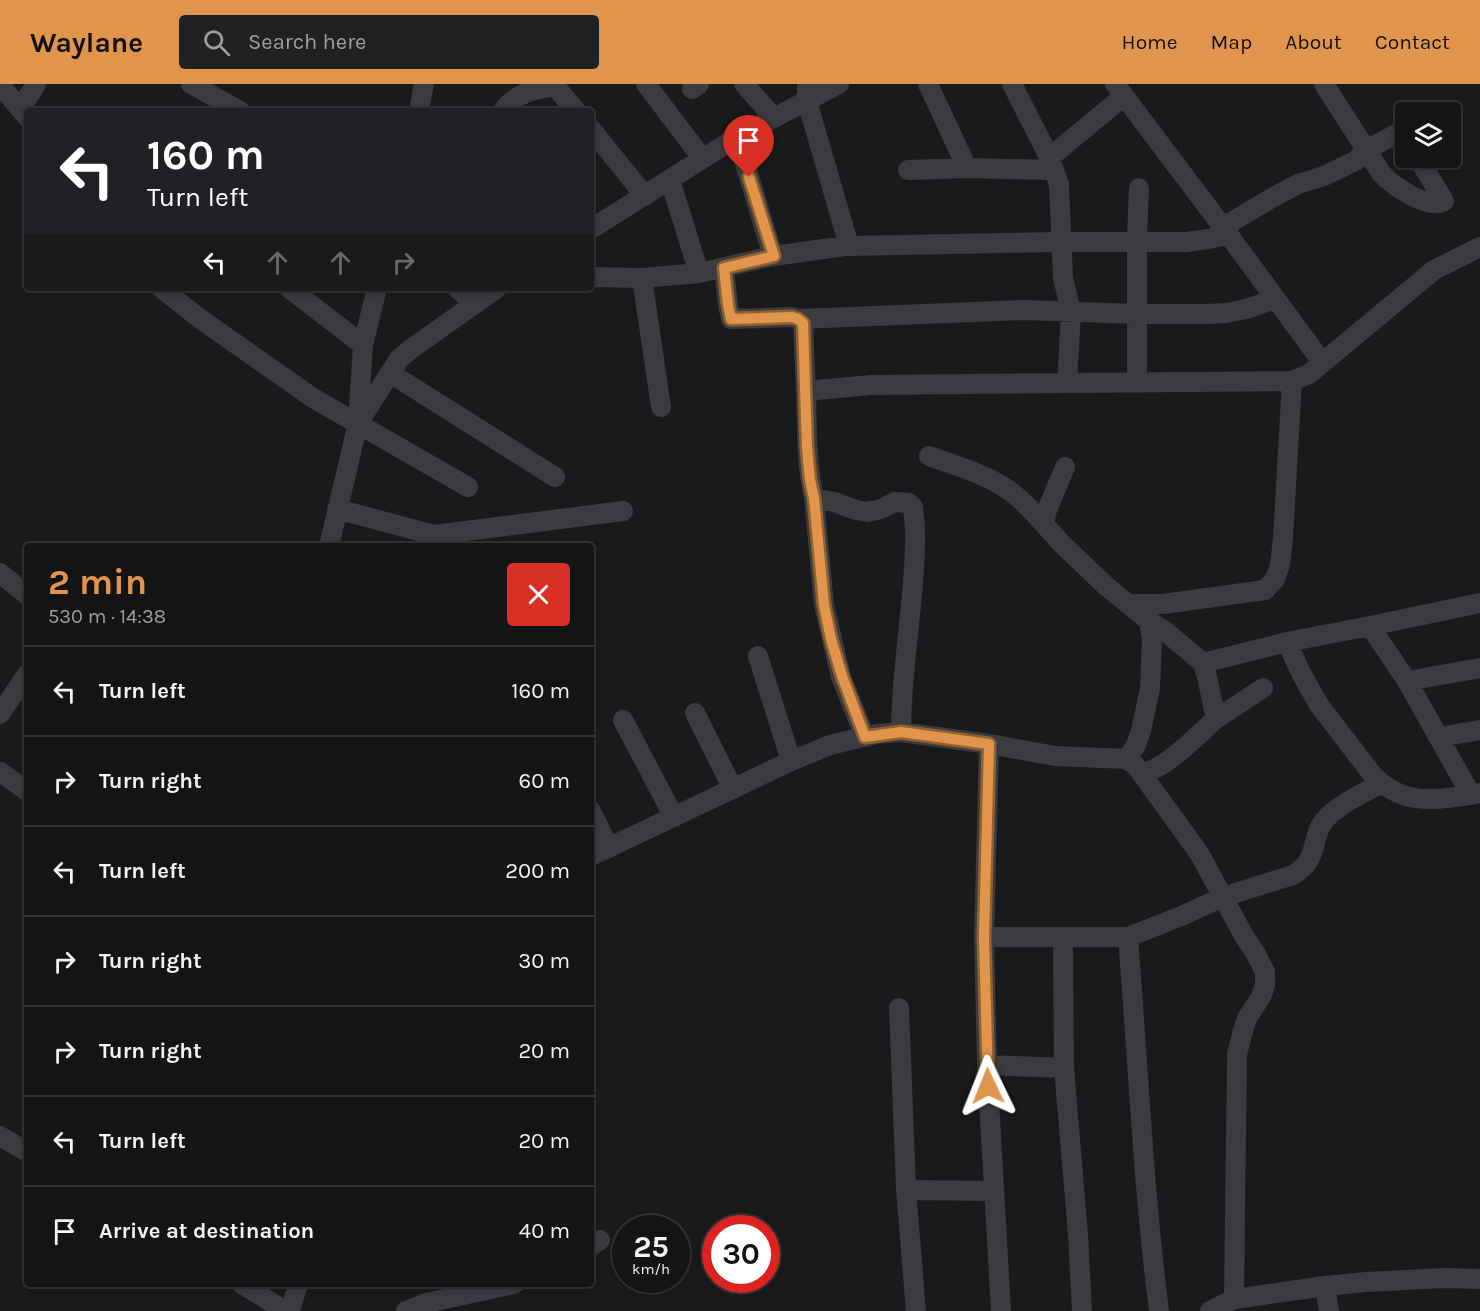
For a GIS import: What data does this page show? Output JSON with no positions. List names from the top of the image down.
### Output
{
  "page": {
    "header": "Waylane",
    "search": "Search here",
    "nav": [
      "Home",
      "Map",
      "About",
      "Contact"
    ],
    "turn": ["160 m", "Turn left"],
    "heading": ["2 min", "530 m · 14:38"],
    "list": [
      {
        "name": "Turn left",
        "value": "160 m"
      },
      {
        "name": "Turn right",
        "value": "60 m"
      },
      {
        "name": "Turn left",
        "value": "200 m"
      },
      {
        "name": "Turn right",
        "value": "30 m"
      },
      {
        "name": "Turn right",
        "value": "20 m"
      },
      {
        "name": "Turn left",
        "value": "20 m"
      },
      {
        "name": "Arrive at destination",
        "value": "40 m"
      }
    ],
    "speed": "25 km/h",
    "limit": "30"
  }
}
